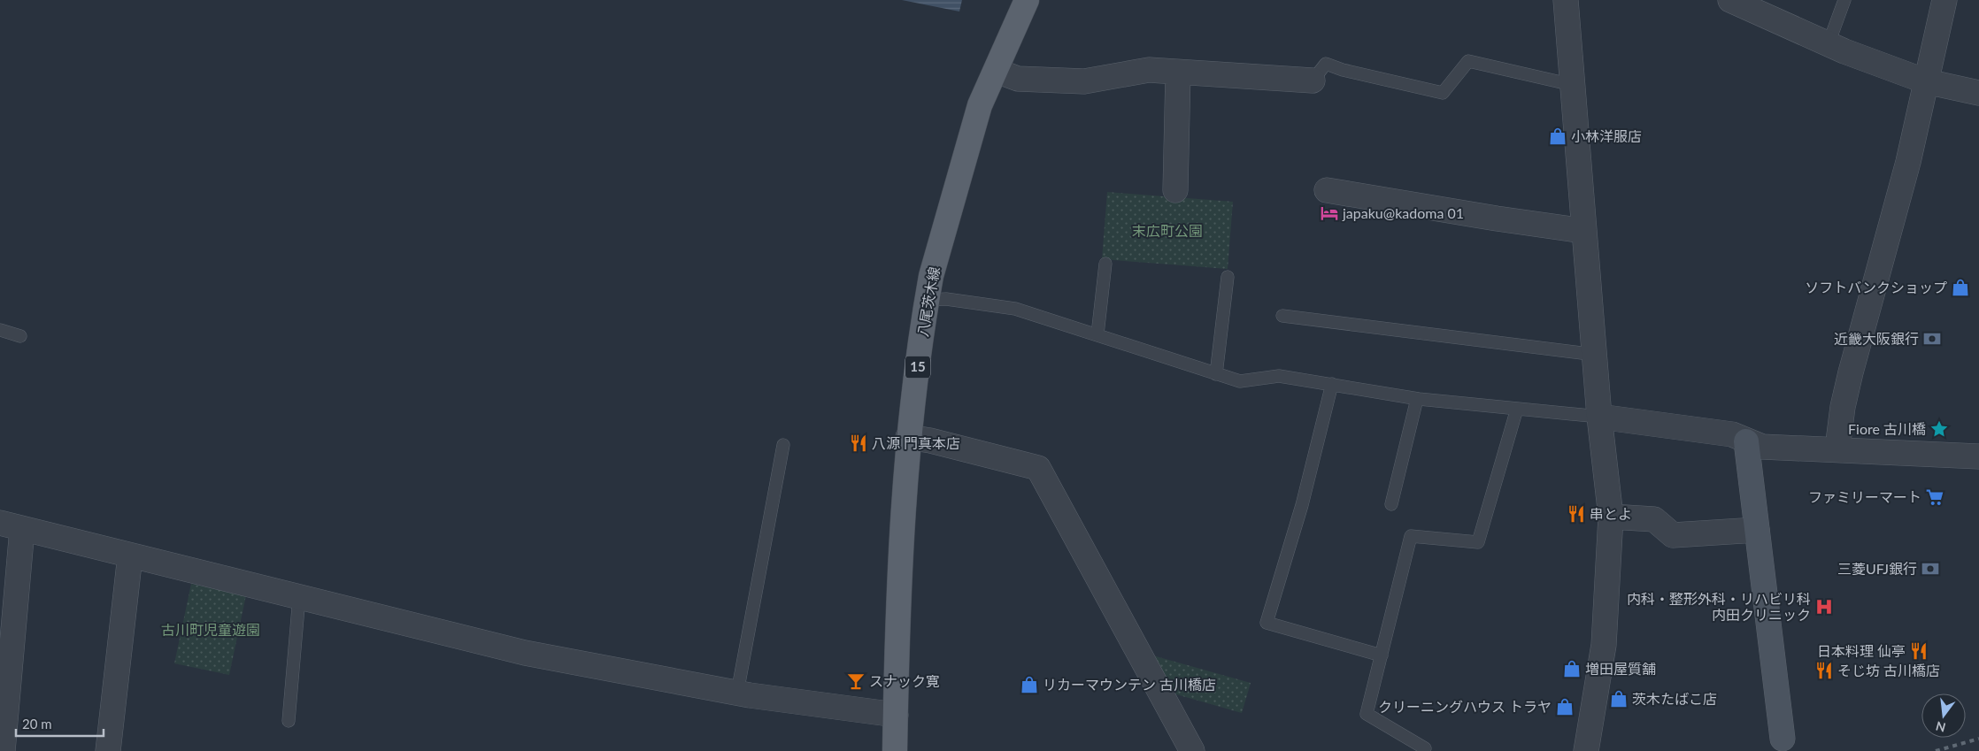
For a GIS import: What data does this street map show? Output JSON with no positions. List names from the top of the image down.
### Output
{
  "streets": {
    "main road": ["八尾茨木線", "15"]
  },
  "parks": ["末広町公園", "古川町児童遊園"],
  "places": {
    "shop": [
      "小林洋服店",
      "ソフトバンクショップ",
      "増田屋質舗",
      "リカーマウンテン 古川橋店",
      "茨木たばこ店",
      "クリーニングハウス トラヤ"
    ],
    "hotel": ["japaku@kadoma 01"],
    "bank": ["近畿大阪銀行", "三菱UFJ銀行"],
    "place": ["Fiore 古川橋"],
    "restaurant": [
      "八源 門真本店",
      "串とよ",
      "日本料理 仙亭",
      "そじ坊 古川橋店"
    ],
    "supermarket": ["ファミリーマート"],
    "hospital": ["内科・整形外科・リハビリ科 内田クリニック"],
    "bar": ["スナック寛"]
  },
  "scale_bar": "20 m",
  "north": "bottom"
}
